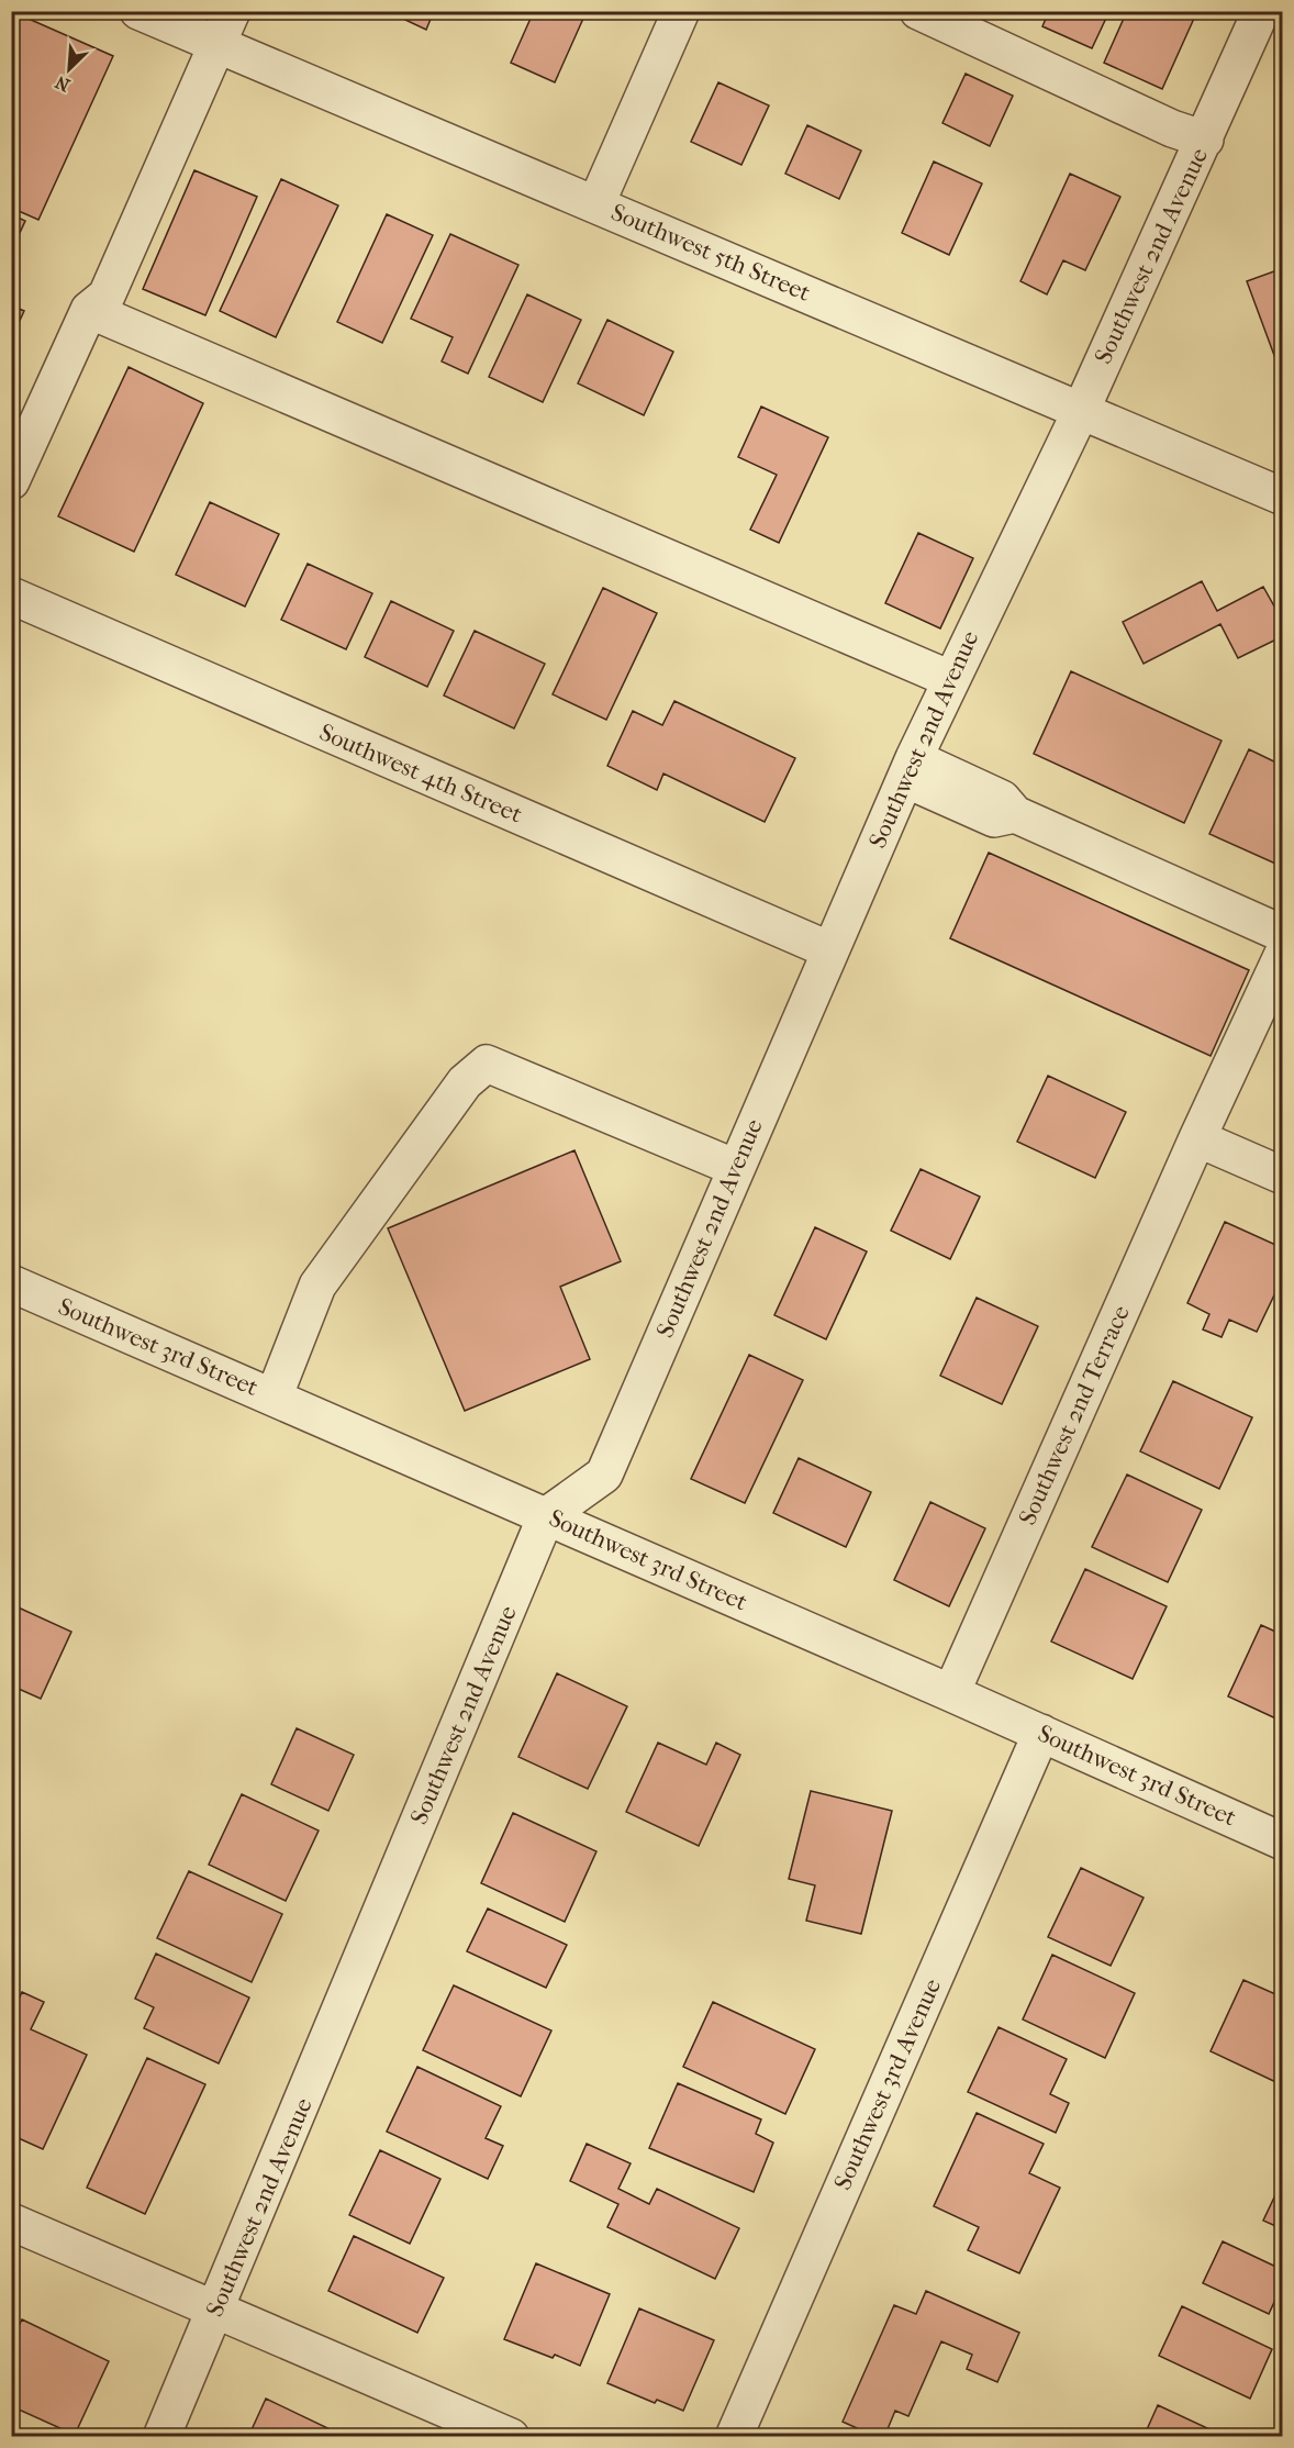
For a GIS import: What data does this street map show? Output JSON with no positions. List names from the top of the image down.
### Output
{
  "streets": {
    "street": [
      "Southwest 5th Street",
      "Southwest 2nd Avenue",
      "Southwest 4th Street",
      "Southwest 3rd Street",
      "Southwest 2nd Terrace",
      "Southwest 3rd Avenue"
    ]
  },
  "crossings": [
    ["Southwest 5th Street", "Southwest 2nd Avenue"],
    ["Southwest 2nd Avenue", "Southwest 4th Street"],
    ["Southwest 2nd Avenue", "Southwest 3rd Street"],
    ["Southwest 3rd Street", "Southwest 2nd Terrace"],
    ["Southwest 3rd Street", "Southwest 3rd Avenue"]
  ],
  "north": "bottom left"
}
